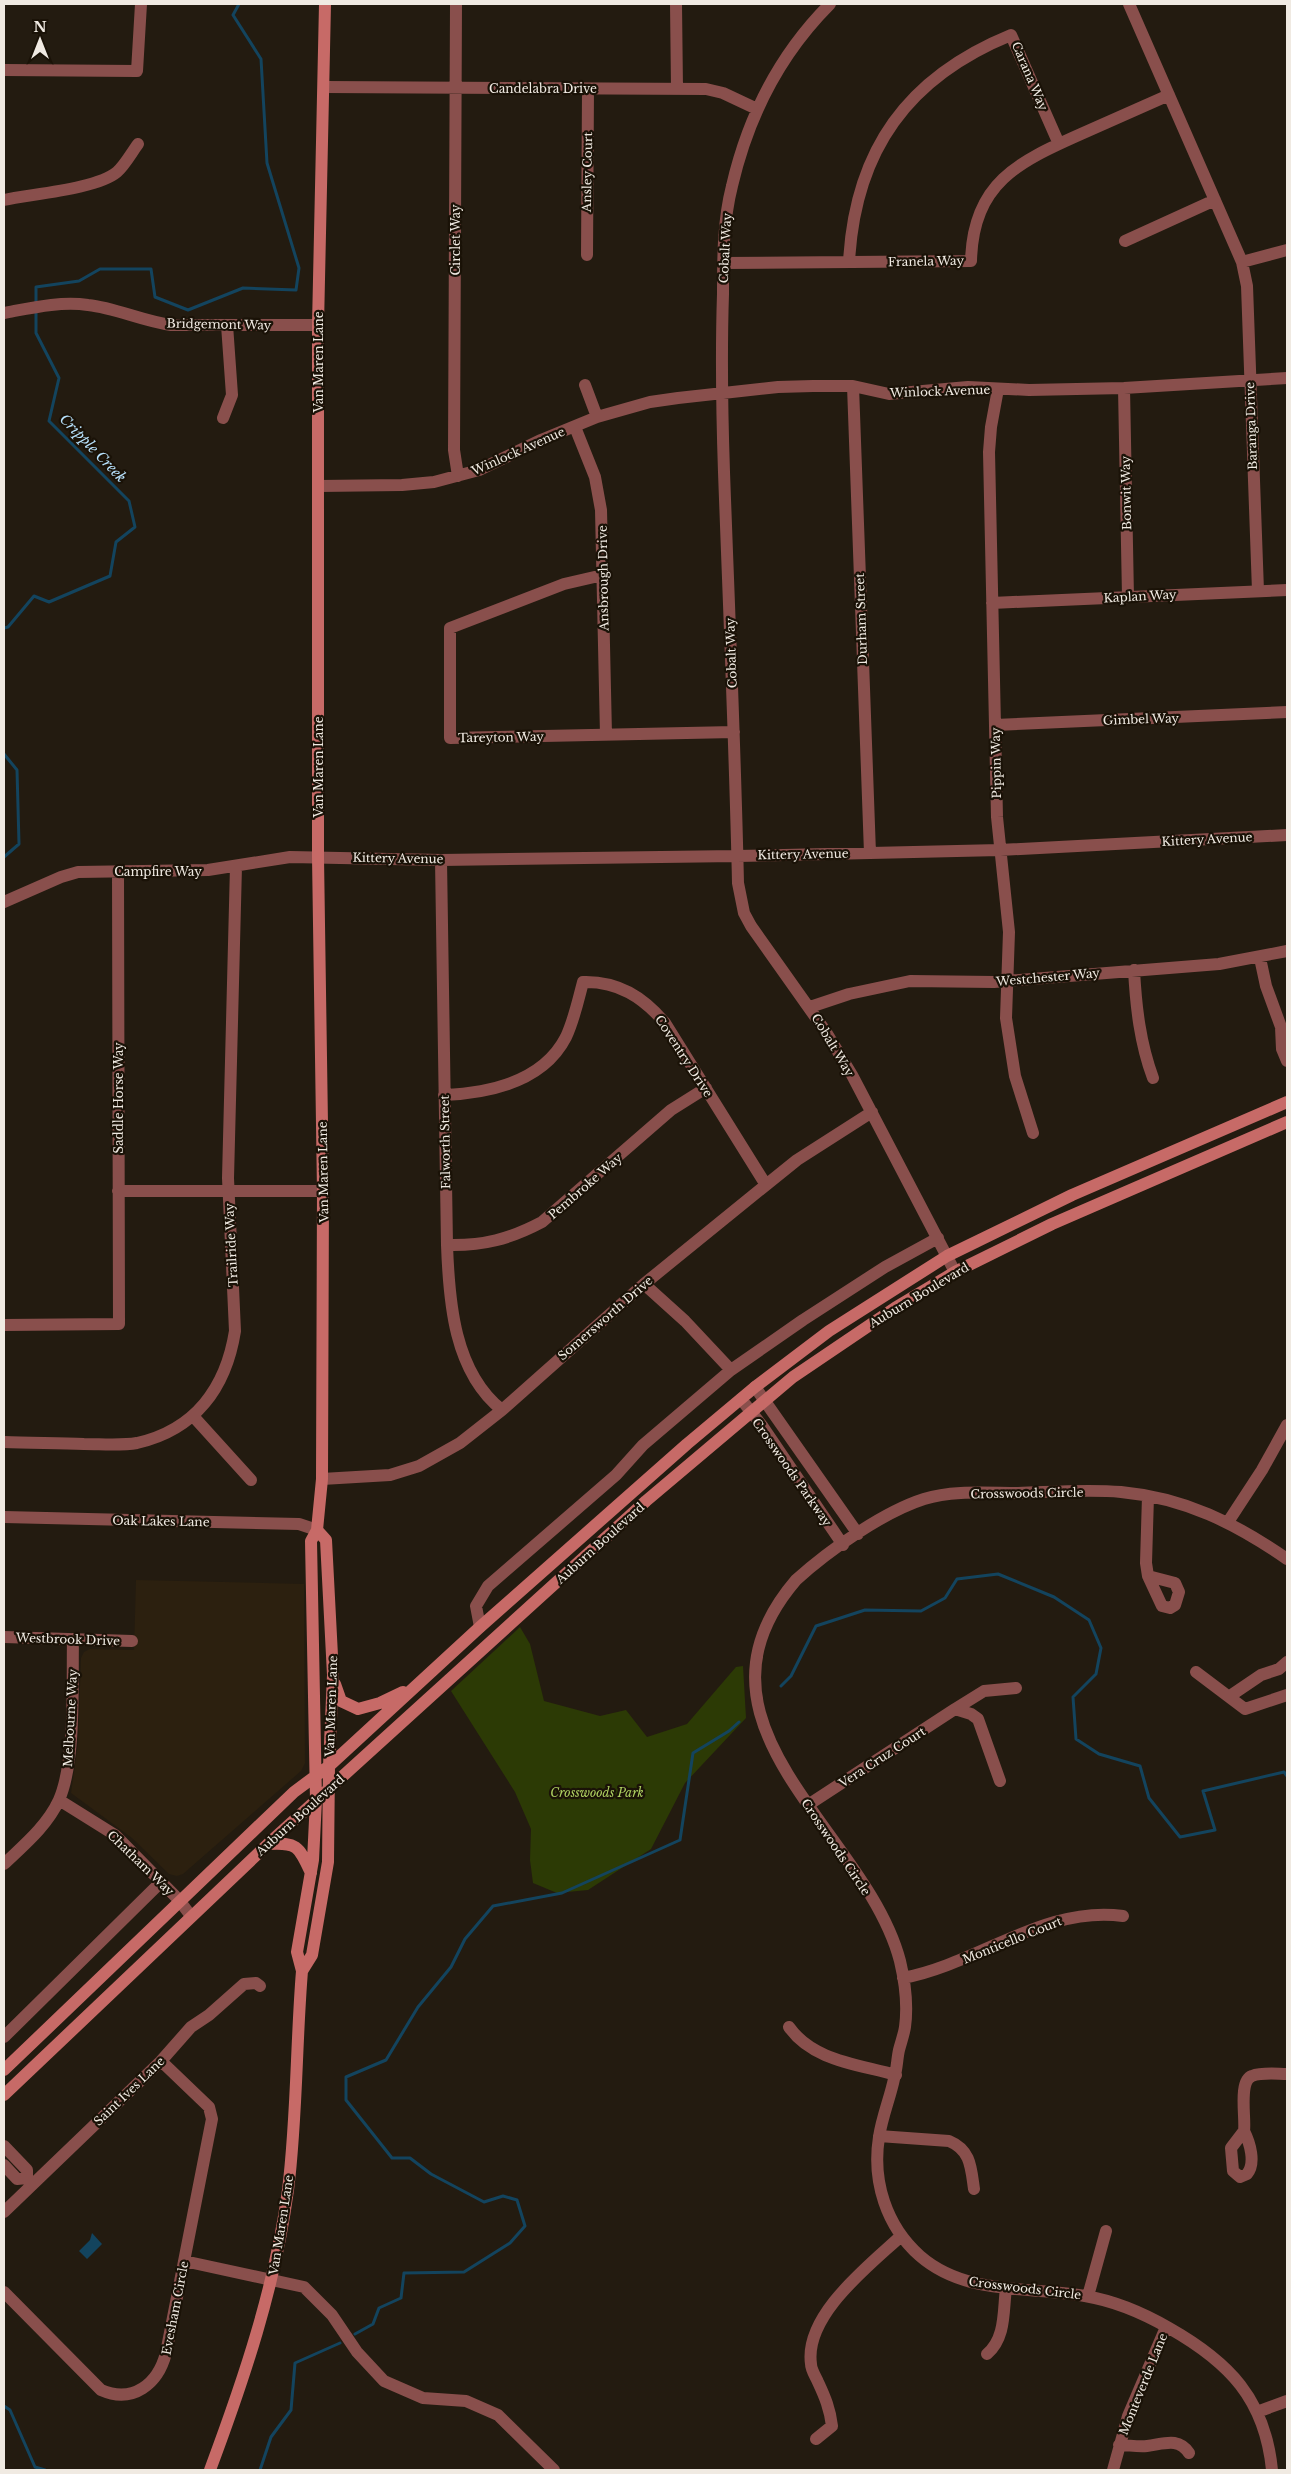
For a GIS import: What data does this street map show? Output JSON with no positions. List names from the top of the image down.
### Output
{
  "streets": {
    "main road": ["Van Maren Lane", "Auburn Boulevard"],
    "street": [
      "Carana Way",
      "Candelabra Drive",
      "Ansley Court",
      "Circlet Way",
      "Cobalt Way",
      "Franela Way",
      "Bridgemont Way",
      "Winlock Avenue",
      "Baranga Drive",
      "Bonwit Way",
      "Ansbrough Drive",
      "Kaplan Way",
      "Durham Street",
      "Gimbel Way",
      "Tareyton Way",
      "Pippin Way",
      "Kittery Avenue",
      "Campfire Way",
      "Westchester Way",
      "Coventry Drive",
      "Saddle Horse Way",
      "Falworth Street",
      "Pembroke Way",
      "Trailride Way",
      "Somersworth Drive",
      "Crosswoods Parkway",
      "Crosswoods Circle",
      "Oak Lakes Lane",
      "Westbrook Drive",
      "Melbourne Way",
      "Vera Cruz Court",
      "Chatham Way",
      "Monticello Court",
      "Saint Ives Lane",
      "Evesham Circle",
      "Monteverde Lane"
    ]
  },
  "crossings": [
    ["Carana Way", "Franela Way"],
    ["Candelabra Drive", "Ansley Court"],
    ["Candelabra Drive", "Circlet Way"],
    ["Candelabra Drive", "Cobalt Way"],
    ["Candelabra Drive", "Van Maren Lane"],
    ["Circlet Way", "Winlock Avenue"],
    ["Cobalt Way", "Franela Way"],
    ["Cobalt Way", "Winlock Avenue"],
    ["Cobalt Way", "Tareyton Way"],
    ["Cobalt Way", "Kittery Avenue"],
    ["Cobalt Way", "Westchester Way"],
    ["Cobalt Way", "Auburn Boulevard"],
    ["Cobalt Way", "Somersworth Drive"],
    ["Franela Way", "Baranga Drive"],
    ["Bridgemont Way", "Van Maren Lane"],
    ["Van Maren Lane", "Winlock Avenue"],
    ["Van Maren Lane", "Kittery Avenue"],
    ["Van Maren Lane", "Campfire Way"],
    ["Van Maren Lane", "Auburn Boulevard"],
    ["Van Maren Lane", "Somersworth Drive"],
    ["Van Maren Lane", "Oak Lakes Lane"],
    ["Winlock Avenue", "Baranga Drive"],
    ["Winlock Avenue", "Bonwit Way"],
    ["Winlock Avenue", "Ansbrough Drive"],
    ["Winlock Avenue", "Durham Street"],
    ["Winlock Avenue", "Pippin Way"],
    ["Baranga Drive", "Kaplan Way"],
    ["Bonwit Way", "Kaplan Way"],
    ["Ansbrough Drive", "Tareyton Way"],
    ["Kaplan Way", "Pippin Way"],
    ["Durham Street", "Kittery Avenue"],
    ["Gimbel Way", "Pippin Way"],
    ["Pippin Way", "Kittery Avenue"],
    ["Pippin Way", "Westchester Way"],
    ["Kittery Avenue", "Campfire Way"],
    ["Kittery Avenue", "Falworth Street"],
    ["Campfire Way", "Saddle Horse Way"],
    ["Campfire Way", "Trailride Way"],
    ["Coventry Drive", "Falworth Street"],
    ["Coventry Drive", "Pembroke Way"],
    ["Coventry Drive", "Somersworth Drive"],
    ["Falworth Street", "Pembroke Way"],
    ["Falworth Street", "Somersworth Drive"],
    ["Auburn Boulevard", "Crosswoods Parkway"],
    ["Auburn Boulevard", "Chatham Way"],
    ["Crosswoods Parkway", "Crosswoods Circle"],
    ["Crosswoods Circle", "Vera Cruz Court"],
    ["Crosswoods Circle", "Monticello Court"],
    ["Crosswoods Circle", "Monteverde Lane"],
    ["Westbrook Drive", "Melbourne Way"],
    ["Melbourne Way", "Chatham Way"],
    ["Saint Ives Lane", "Evesham Circle"]
  ],
  "water": ["Cripple Creek"],
  "parks": ["Crosswoods Park"],
  "north": "top"
}
